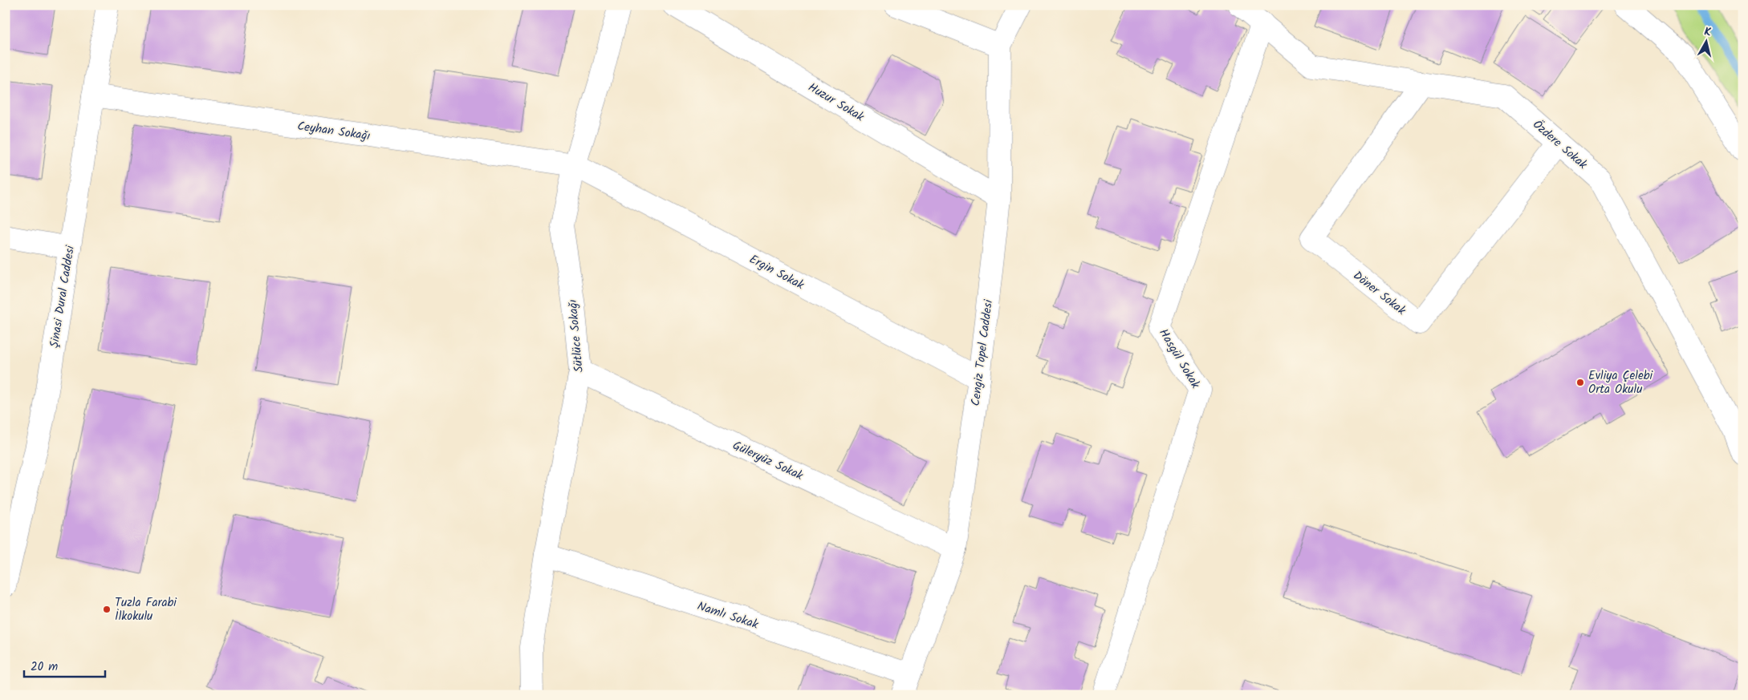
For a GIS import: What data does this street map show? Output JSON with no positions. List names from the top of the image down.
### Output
{
  "streets": {
    "street": [
      "Huzur Sokak",
      "Ceyhan Sokağı",
      "Özdere Sokak",
      "Ergin Sokak",
      "Döner Sokak",
      "Şinasi Dural Caddesi",
      "Sütlüce Sokağı",
      "Cengiz Topel Caddesi",
      "Hasgül Sokak",
      "Güleryüz Sokak",
      "Namlı Sokak"
    ]
  },
  "crossings": [
    ["Huzur Sokak", "Cengiz Topel Caddesi"],
    ["Ceyhan Sokağı", "Ergin Sokak"],
    ["Ceyhan Sokağı", "Şinasi Dural Caddesi"],
    ["Ceyhan Sokağı", "Sütlüce Sokağı"],
    ["Özdere Sokak", "Döner Sokak"],
    ["Özdere Sokak", "Hasgül Sokak"],
    ["Ergin Sokak", "Sütlüce Sokağı"],
    ["Ergin Sokak", "Cengiz Topel Caddesi"],
    ["Sütlüce Sokağı", "Güleryüz Sokak"],
    ["Sütlüce Sokağı", "Namlı Sokak"],
    ["Cengiz Topel Caddesi", "Güleryüz Sokak"],
    ["Cengiz Topel Caddesi", "Namlı Sokak"]
  ],
  "places": ["Evliya Çelebi Orta Okulu", "Tuzla Farabi İlkokulu"],
  "scale_bar": "20 m",
  "north": "top"
}
